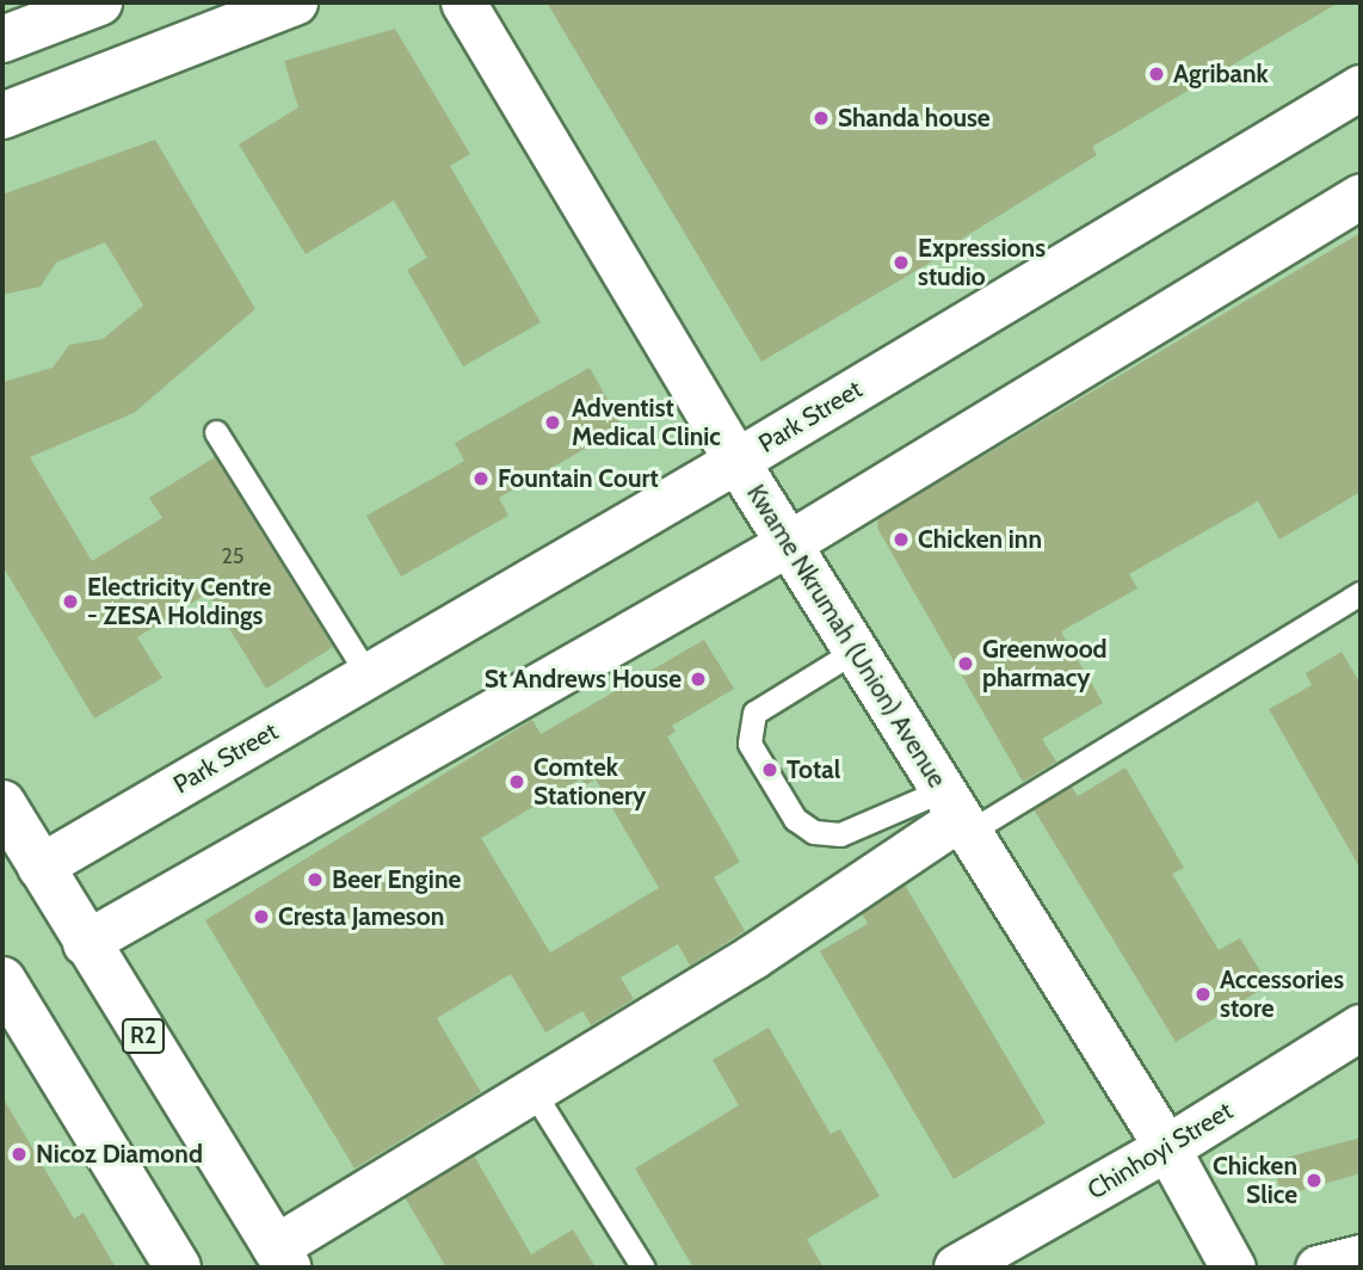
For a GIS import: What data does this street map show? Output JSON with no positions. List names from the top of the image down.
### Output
{
  "streets": {
    "main road": ["R2", "Chinhoyi Street"],
    "street": ["Park Street", "Kwame Nkrumah (Union) Avenue"]
  },
  "crossings": [
    ["Park Street", "Kwame Nkrumah (Union) Avenue"],
    ["Park Street", "R2"],
    ["Kwame Nkrumah (Union) Avenue", "Chinhoyi Street"]
  ],
  "places": [
    "Agribank",
    "Shanda house",
    "Expressions studio",
    "Adventist Medical Clinic",
    "Fountain Court",
    "Chicken inn",
    "Electricity Centre - ZESA Holdings",
    "Greenwood pharmacy",
    "St Andrews House",
    "Total",
    "Comtek Stationery",
    "Beer Engine",
    "Cresta Jameson",
    "Accessories store",
    "Nicoz Diamond",
    "Chicken Slice"
  ],
  "house_numbers": ["25"]
}
